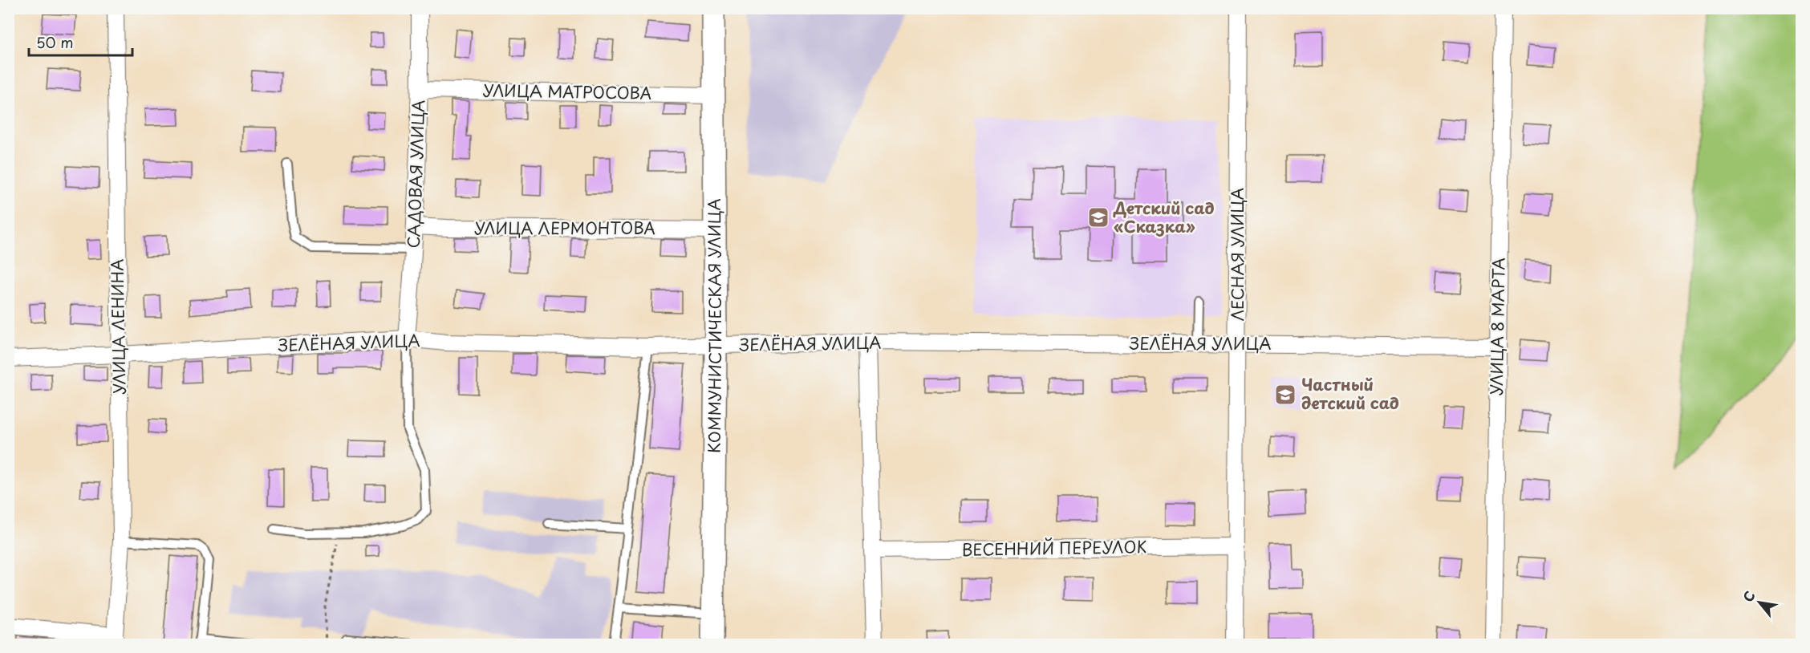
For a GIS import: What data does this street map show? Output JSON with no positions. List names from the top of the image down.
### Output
{
  "streets": {
    "street": [
      "УЛИЦА МАТРОСОВА",
      "САДОВАЯ УЛИЦА",
      "УЛИЦА ЛЕРМОНТОВА",
      "ЛЕСНАЯ УЛИЦА",
      "УЛИЦА ЛЕНИНА",
      "КОММУНИСТИЧЕСКАЯ УЛИЦА",
      "УЛИЦА 8 МАРТА",
      "ЗЕЛЁНАЯ УЛИЦА",
      "ВЕСЕННИЙ ПЕРЕУЛОК"
    ]
  },
  "crossings": [
    ["УЛИЦА МАТРОСОВА", "САДОВАЯ УЛИЦА"],
    ["УЛИЦА МАТРОСОВА", "КОММУНИСТИЧЕСКАЯ УЛИЦА"],
    ["САДОВАЯ УЛИЦА", "УЛИЦА ЛЕРМОНТОВА"],
    ["САДОВАЯ УЛИЦА", "ЗЕЛЁНАЯ УЛИЦА"],
    ["УЛИЦА ЛЕРМОНТОВА", "КОММУНИСТИЧЕСКАЯ УЛИЦА"],
    ["ЛЕСНАЯ УЛИЦА", "ЗЕЛЁНАЯ УЛИЦА"],
    ["ЛЕСНАЯ УЛИЦА", "ВЕСЕННИЙ ПЕРЕУЛОК"],
    ["УЛИЦА ЛЕНИНА", "ЗЕЛЁНАЯ УЛИЦА"],
    ["КОММУНИСТИЧЕСКАЯ УЛИЦА", "ЗЕЛЁНАЯ УЛИЦА"],
    ["УЛИЦА 8 МАРТА", "ЗЕЛЁНАЯ УЛИЦА"]
  ],
  "places": {
    "school or university": ["Детский сад «Сказка»", "Частный детский сад"]
  },
  "scale_bar": "50 m",
  "north": "top left"
}
